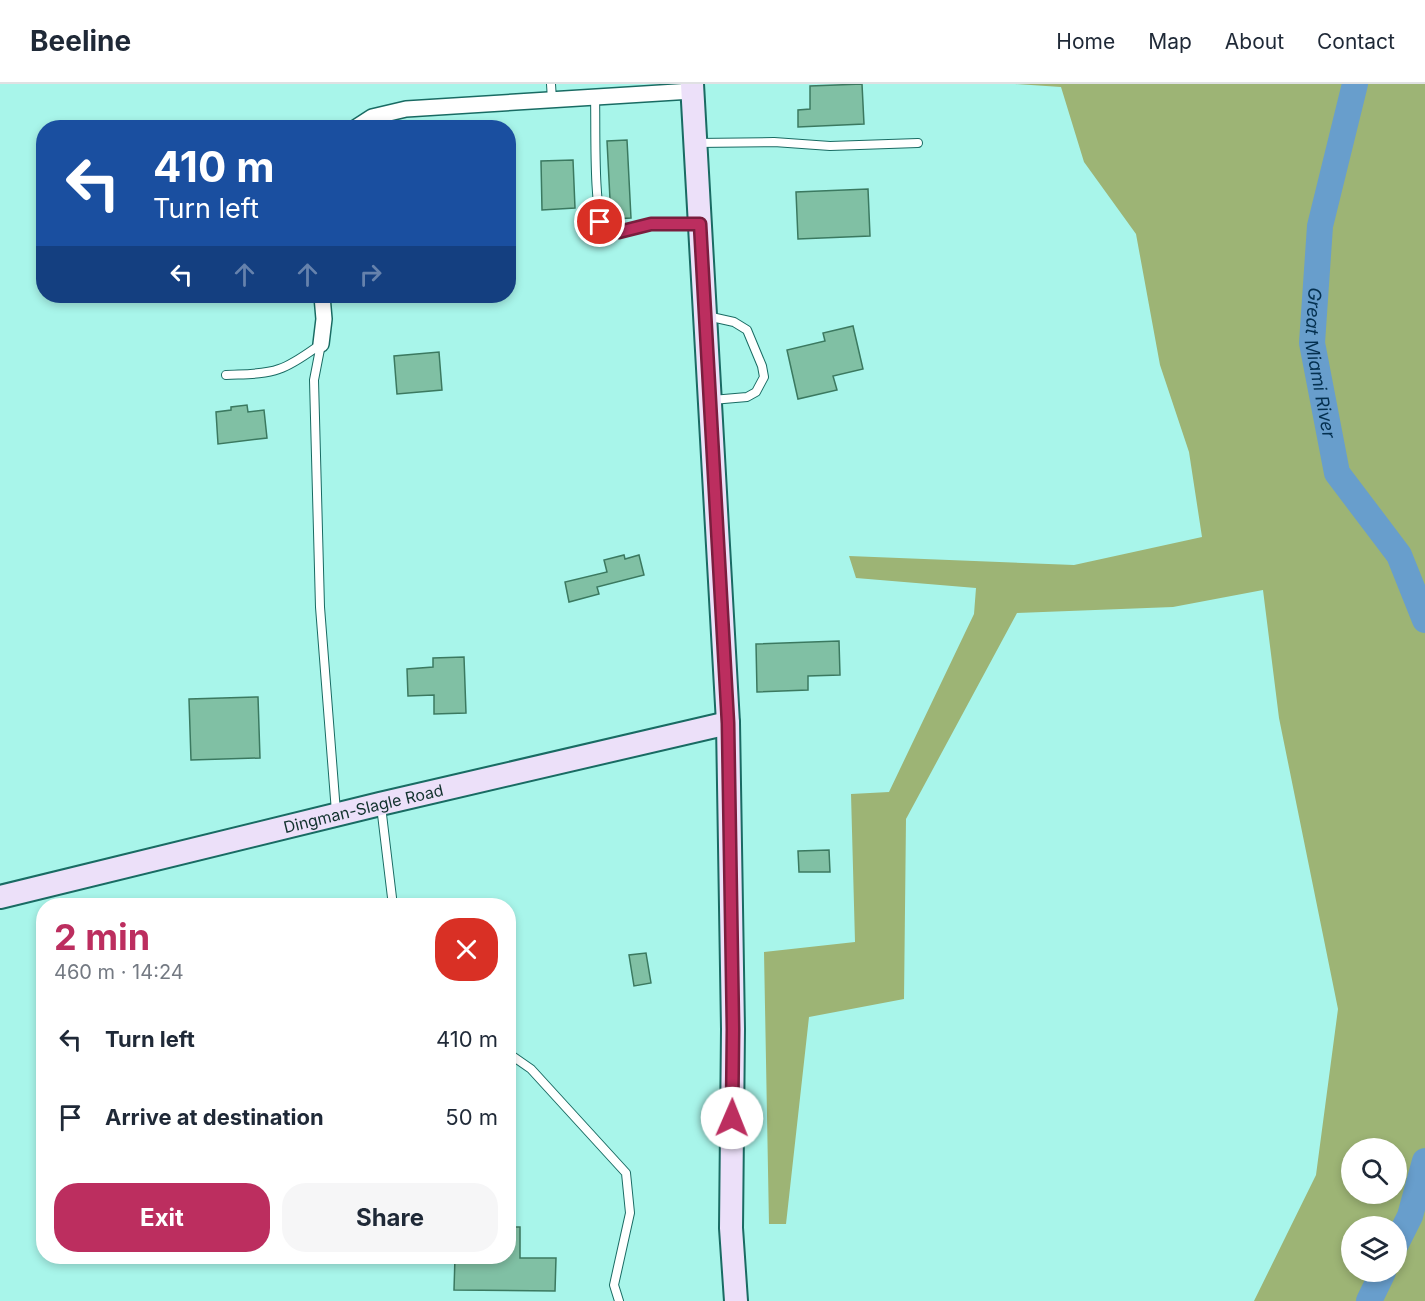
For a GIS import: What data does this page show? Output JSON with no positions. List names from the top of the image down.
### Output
{
  "streets": {
    "main road": ["Dingman-Slagle Road"]
  },
  "water": ["Great Miami River"],
  "page": {
    "header": "Beeline",
    "nav": [
      "Home",
      "Map",
      "About",
      "Contact"
    ],
    "turn": ["410 m", "Turn left"],
    "heading": ["2 min", "460 m · 14:24"],
    "list": [
      {
        "name": "Turn left",
        "value": "410 m"
      },
      {
        "name": "Arrive at destination",
        "value": "50 m"
      }
    ],
    "buttons": ["Exit", "Share"]
  }
}
